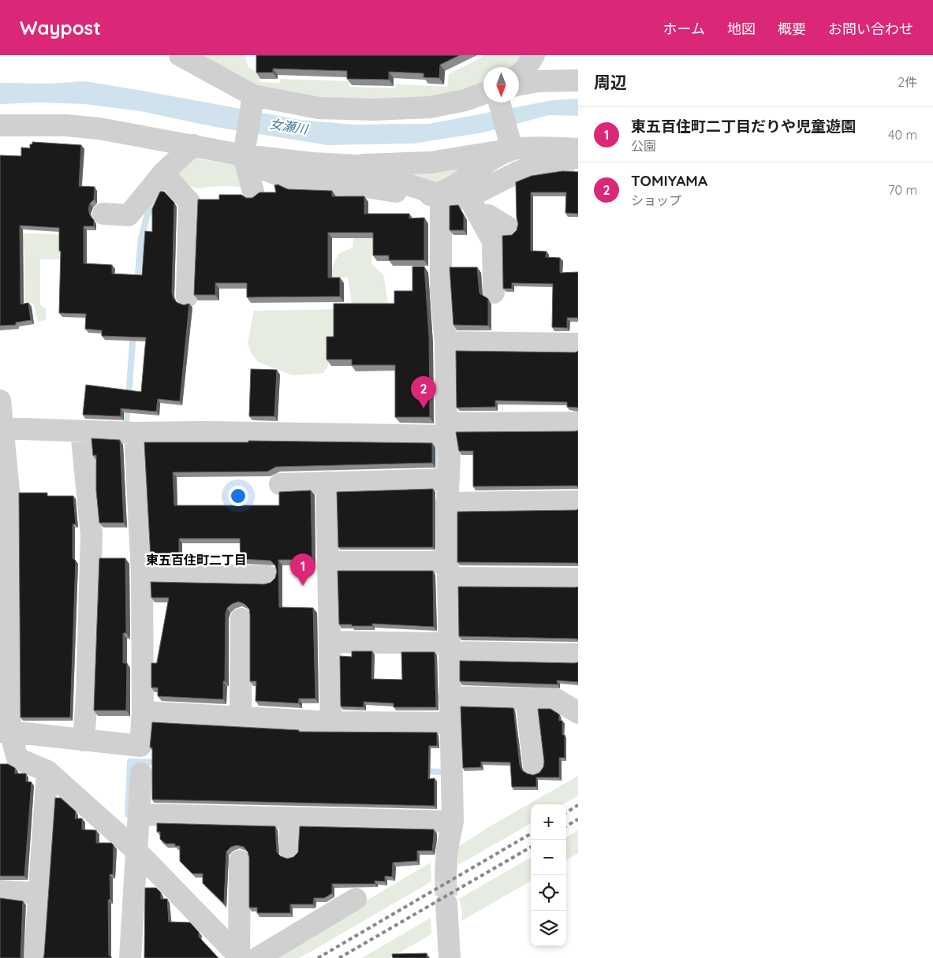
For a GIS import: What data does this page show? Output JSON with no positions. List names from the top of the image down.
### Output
{
  "districts": ["東五百住町二丁目"],
  "water": ["女瀬川"],
  "north": "bottom",
  "page": {
    "header": "Waypost",
    "nav": [
      "ホーム",
      "地図",
      "概要",
      "お問い合わせ"
    ],
    "heading": ["周辺", "2件"],
    "list": [
      {
        "mark": "1",
        "name": "東五百住町二丁目だりや児童遊園",
        "note": "公園",
        "value": "40 m"
      },
      {
        "mark": "2",
        "name": "TOMIYAMA",
        "note": "ショップ",
        "value": "70 m"
      }
    ],
    "pins": ["2", "1"],
    "map_buttons": ["+", "−"]
  }
}
